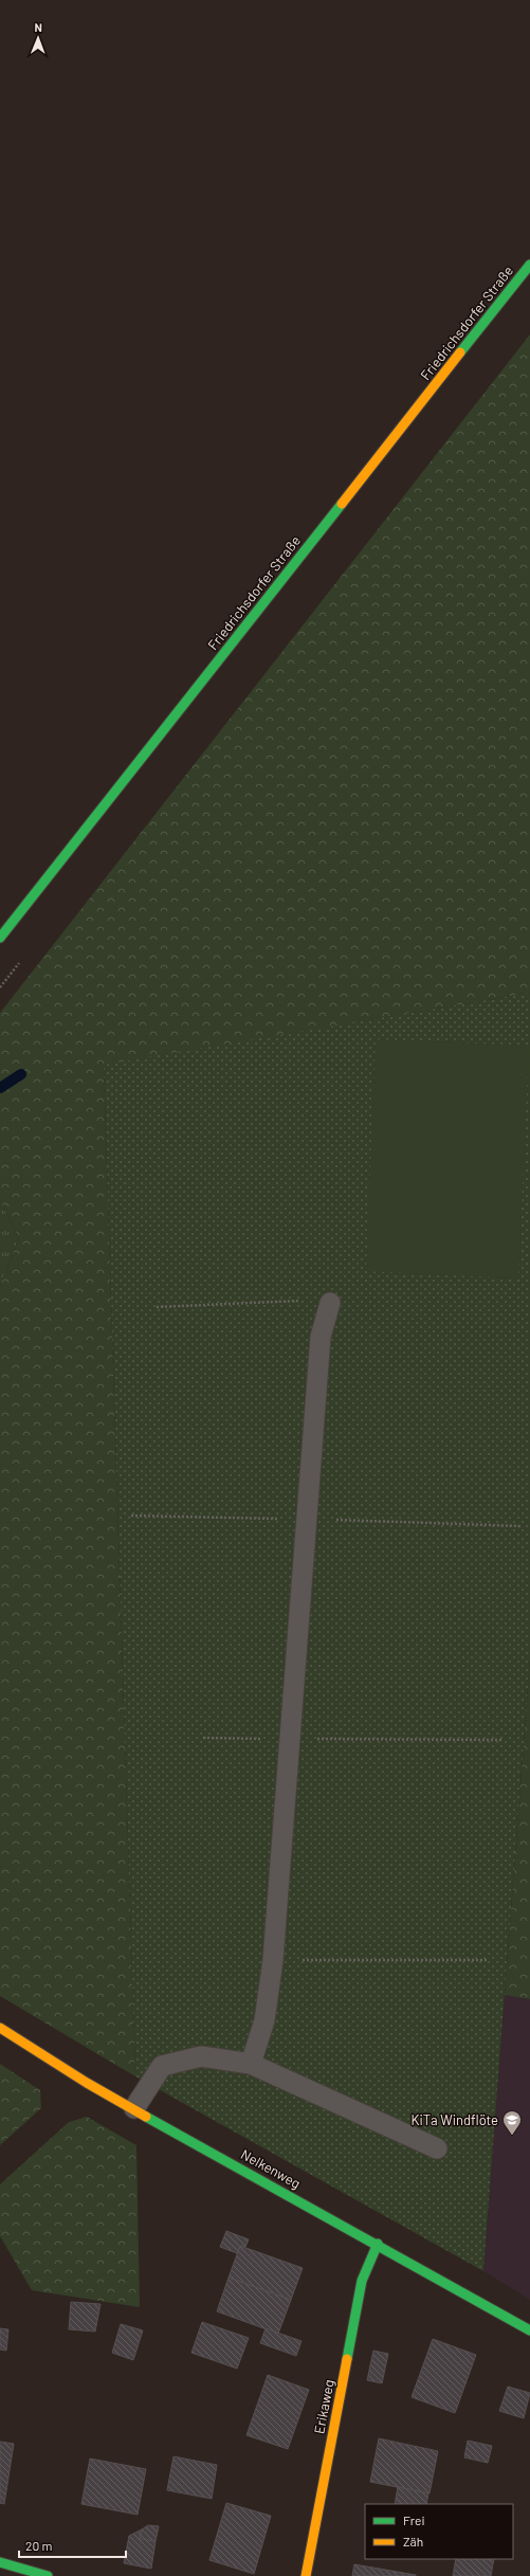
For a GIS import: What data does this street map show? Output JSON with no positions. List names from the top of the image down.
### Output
{
  "streets": {
    "street": ["Friedrichsdorfer Straße", "Nelkenweg", "Erikaweg"]
  },
  "crossings": [
    ["Nelkenweg", "Erikaweg"]
  ],
  "places": {
    "school or university": ["KiTa Windflöte"]
  },
  "legend": ["Frei", "Zäh"],
  "scale_bar": "20 m",
  "north": "top"
}
